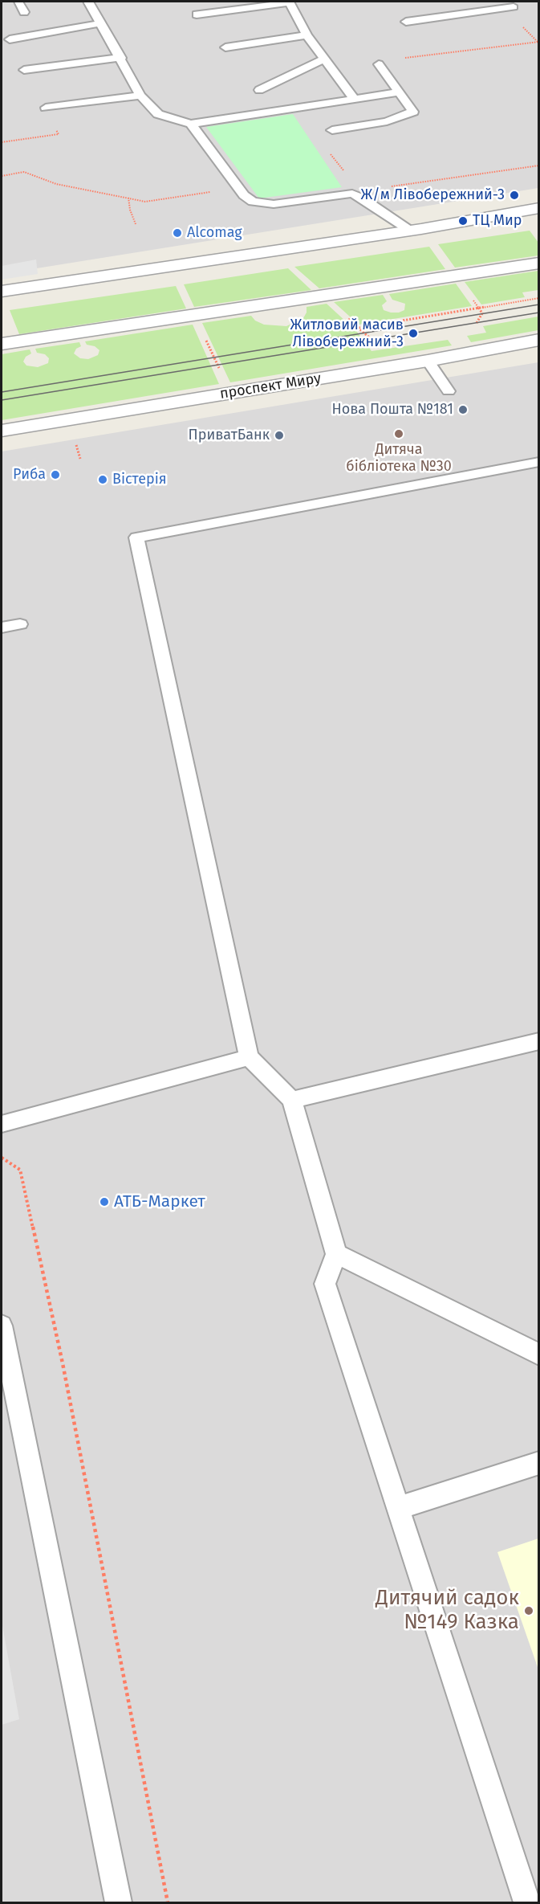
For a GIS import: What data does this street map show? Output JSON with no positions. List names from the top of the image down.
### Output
{
  "streets": {
    "street": ["проспект Миру"]
  },
  "places": [
    "Ж/м Лівобережний-3",
    "ТЦ Мир",
    "Alcomag",
    "Житловий масив Лівобережний-3",
    "Нова Пошта №181",
    "Дитяча бібліотека №30",
    "ПриватБанк",
    "Риба",
    "Вістерія",
    "АТБ-Маркет",
    "Дитячий садок №149 Казка"
  ]
}
